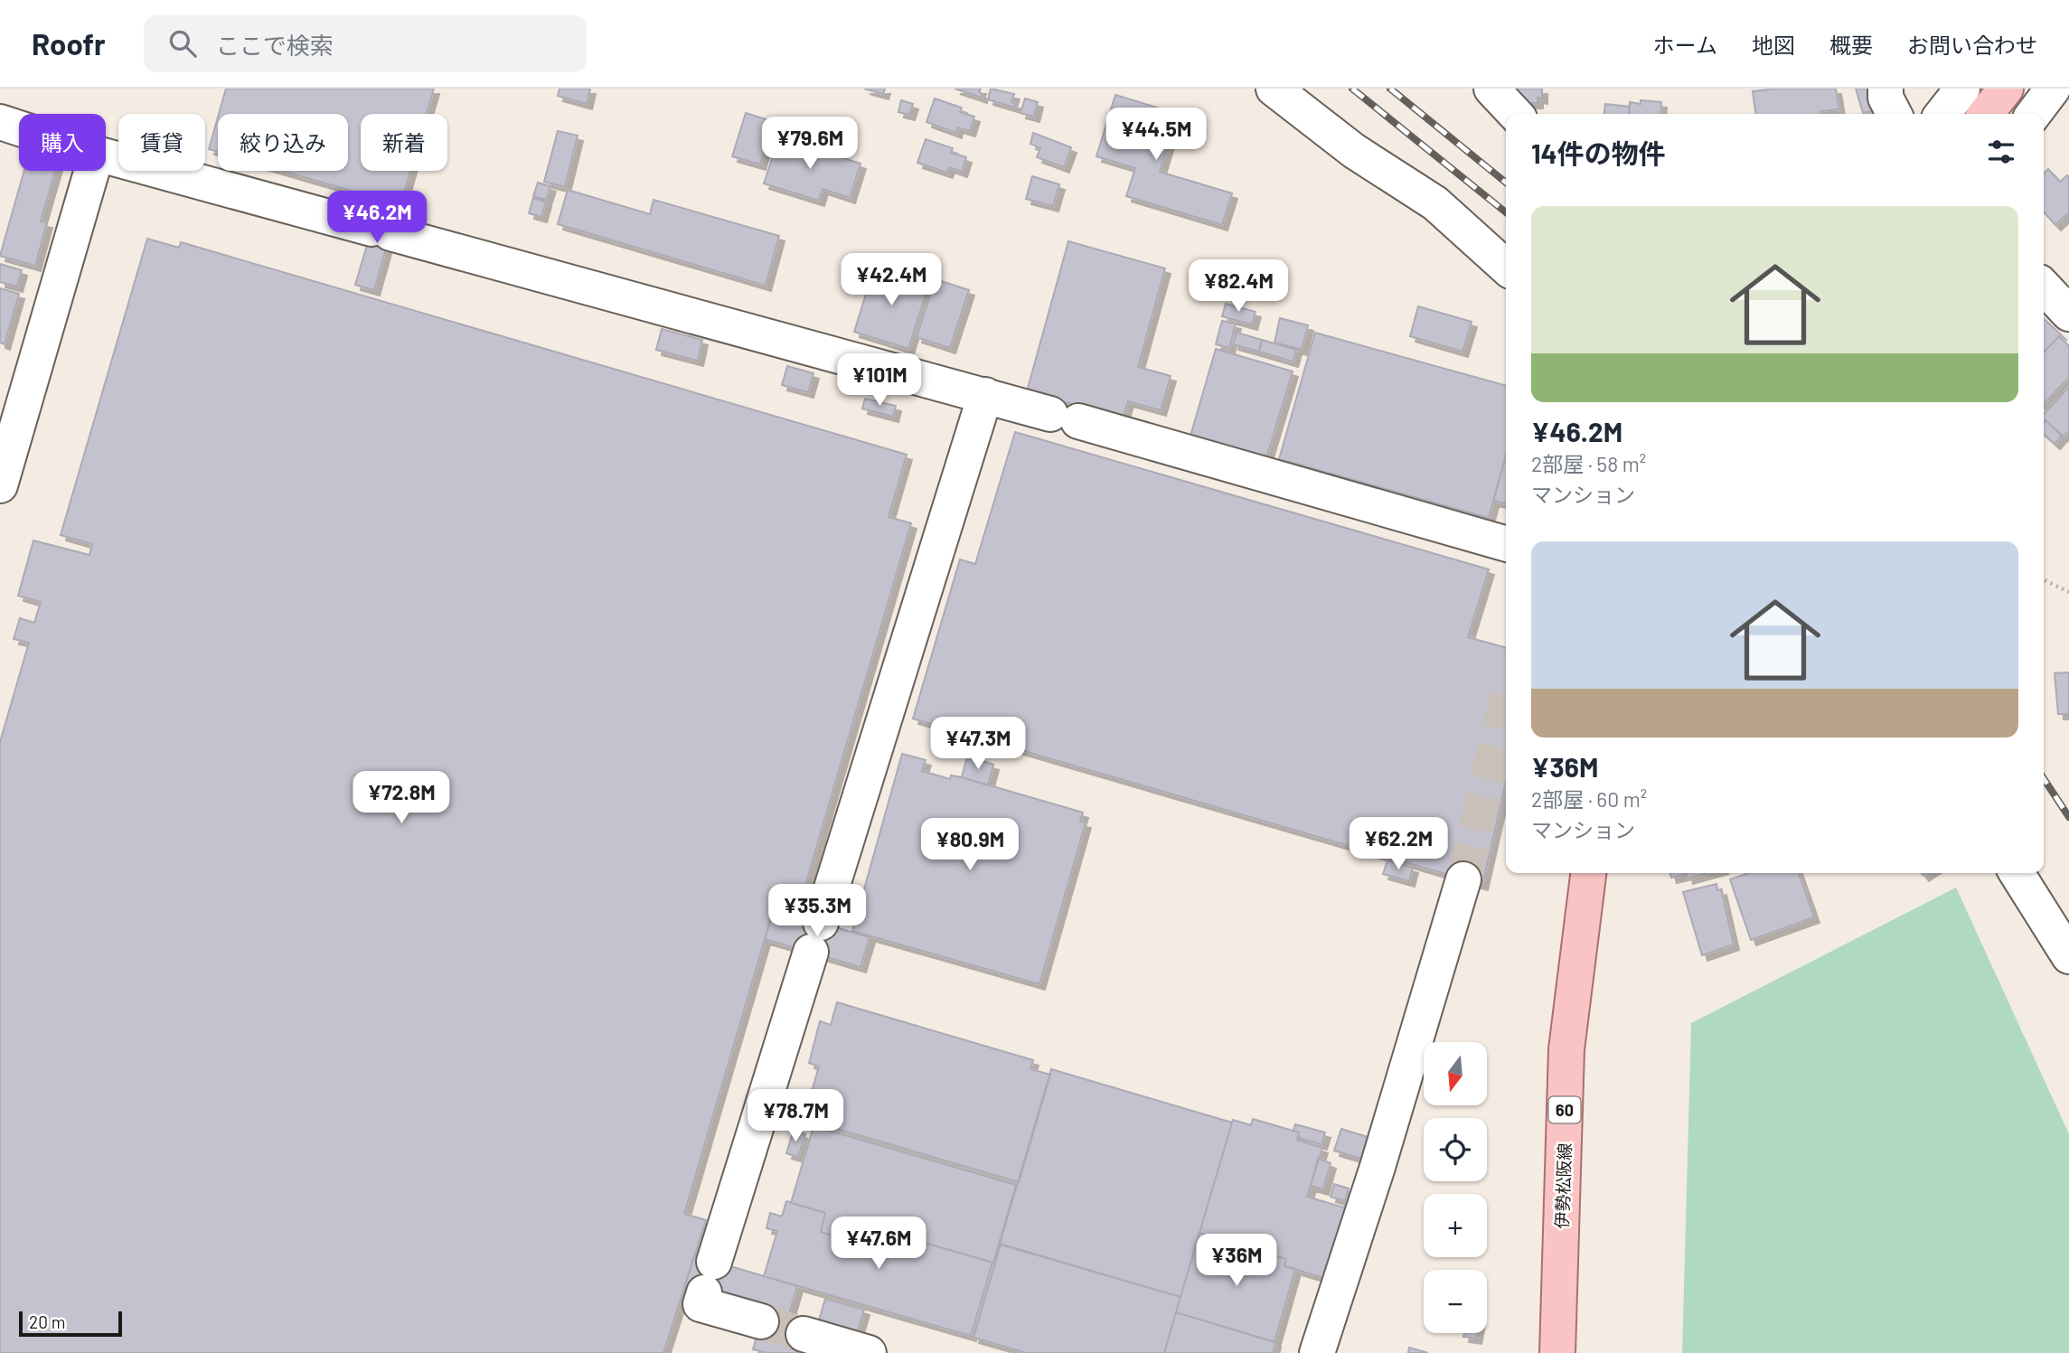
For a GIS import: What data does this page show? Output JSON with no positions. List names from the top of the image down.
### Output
{
  "streets": {
    "main road": ["60", "伊勢松阪線"]
  },
  "scale_bar": "20 m",
  "north": "bottom",
  "page": {
    "header": "Roofr",
    "search": "ここで検索",
    "nav": [
      "ホーム",
      "地図",
      "概要",
      "お問い合わせ"
    ],
    "price": [
      "¥44.5M",
      "¥79.6M",
      "¥46.2M",
      "¥42.4M",
      "¥82.4M",
      "¥101M",
      "¥47.3M",
      "¥72.8M",
      "¥62.2M",
      "¥80.9M",
      "¥35.3M",
      "¥78.7M",
      "¥47.6M",
      "¥36M"
    ],
    "chip": [
      "購入",
      "賃貸",
      "絞り込み",
      "新着"
    ],
    "heading": "14件の物件",
    "list": [
      {
        "name": "¥46.2M",
        "note": "2部屋 · 58 m² · マンション"
      },
      {
        "name": "¥36M",
        "note": "2部屋 · 60 m² · マンション"
      }
    ],
    "map_buttons": ["+", "−"],
    "scale": "20 m"
  }
}
